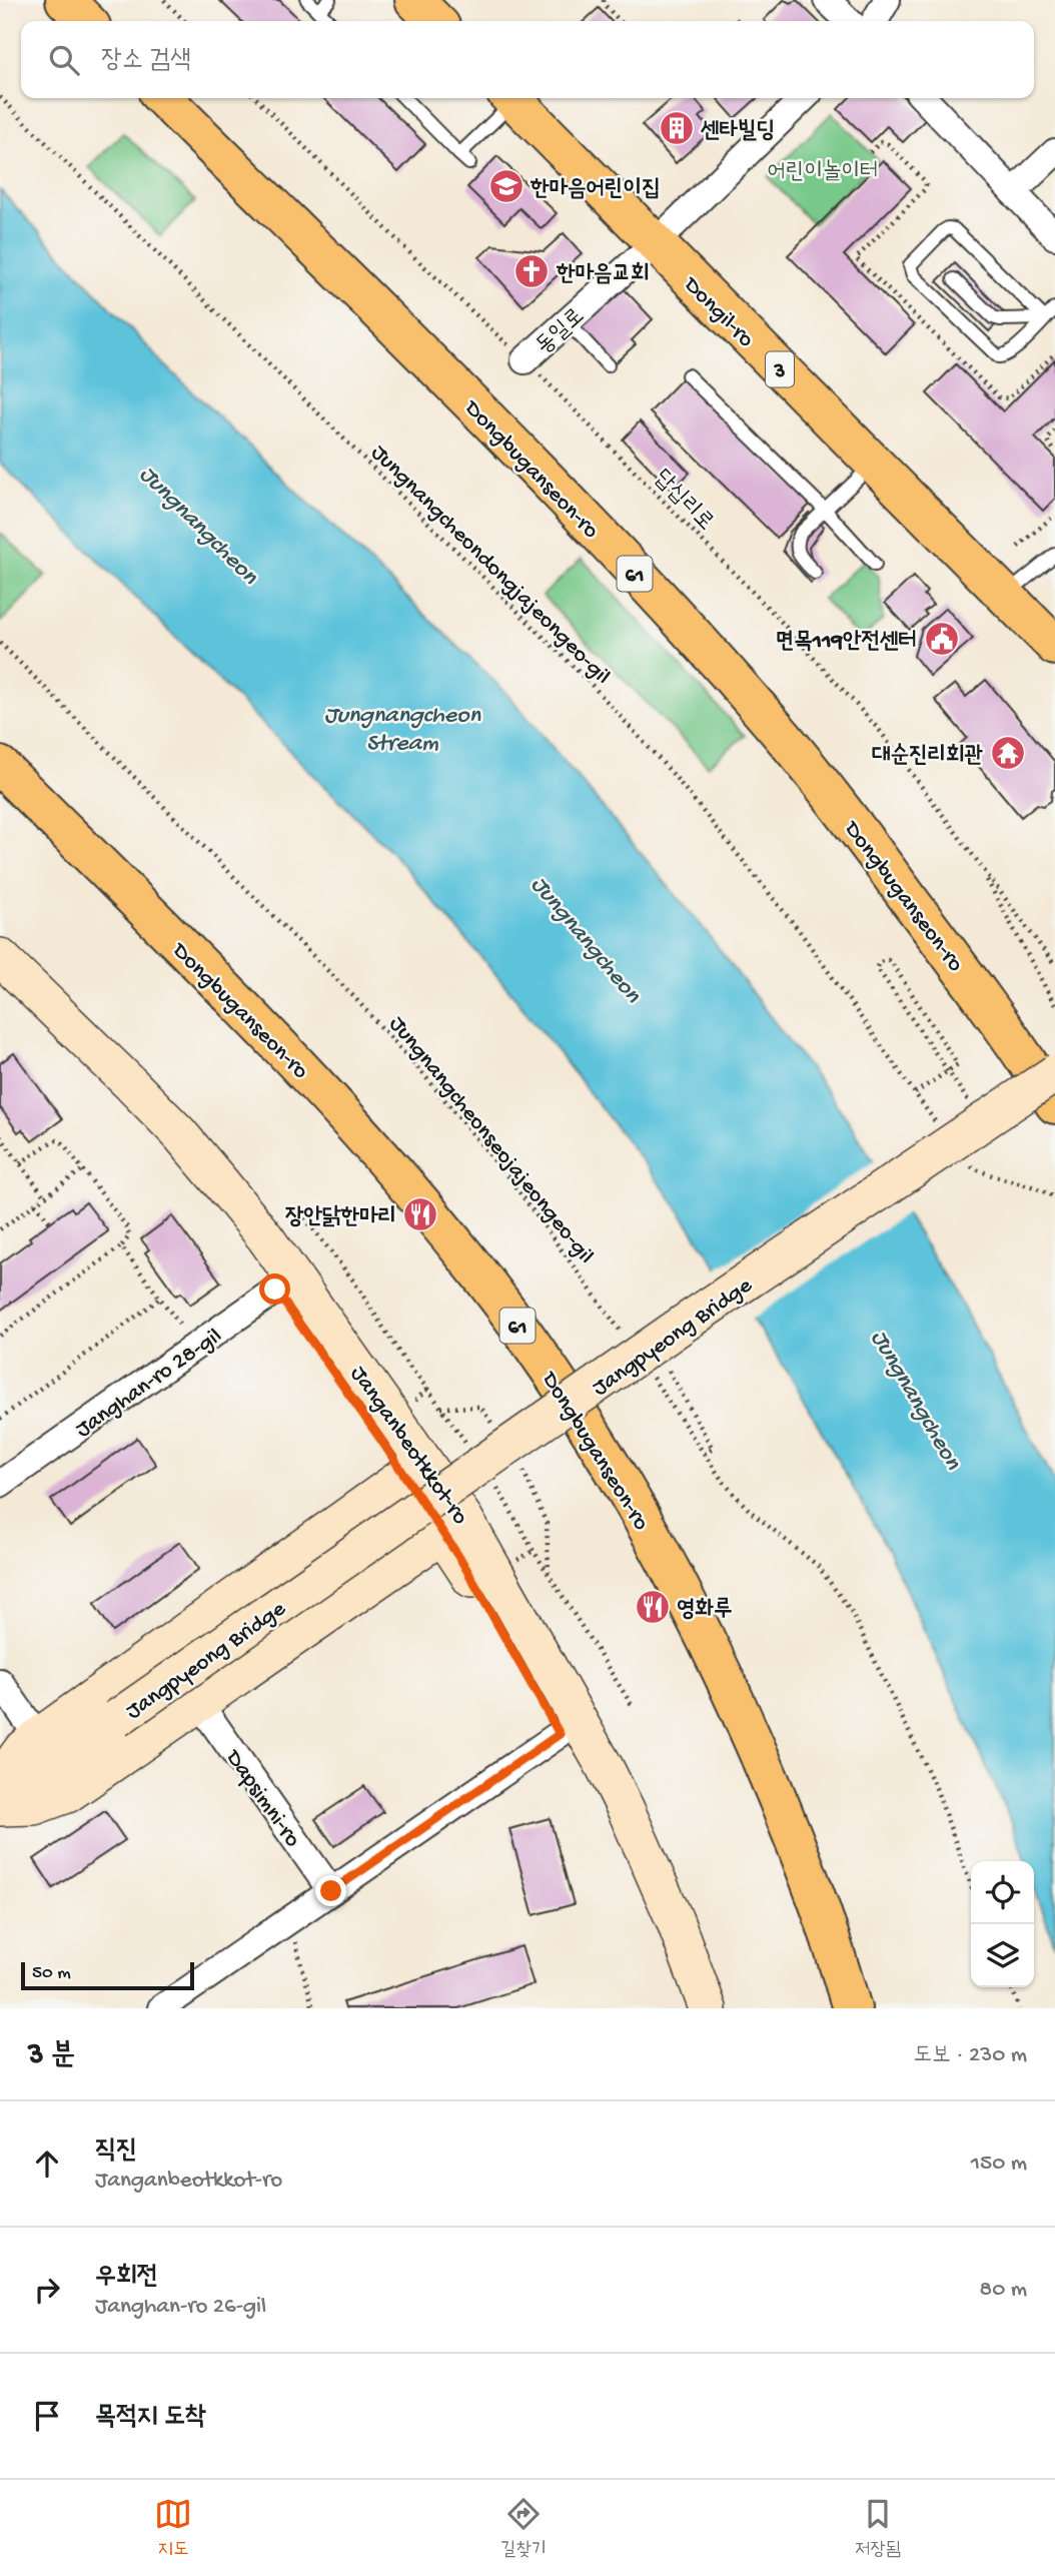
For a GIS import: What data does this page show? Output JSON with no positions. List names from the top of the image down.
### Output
{
  "streets": {
    "main road": [
      "Dongil-ro",
      "3",
      "Dongbuganseon-ro",
      "61"
    ],
    "street": [
      "동일로",
      "Jangpyeong Bridge",
      "Janghan-ro 28-gil",
      "Janganbeotkkot-ro",
      "Dapsimni-ro"
    ],
    "path": ["답십리로", "Jungnangcheondongjajeongeo-gil", "Jungnangcheonseojajeongeo-gil"]
  },
  "crossings": [
    ["Dongil-ro", "동일로"],
    ["동일로", "답십리로"],
    ["Janghan-ro 28-gil", "Janganbeotkkot-ro"]
  ],
  "water": ["Jungnangcheon", "Jungnangcheon Stream"],
  "parks": ["어린이놀이터"],
  "places": {
    "building": ["센타빌딩"],
    "school or university": ["한마음어린이집"],
    "church": ["한마음교회"],
    "public building": ["면목119안전센터"],
    "temple": ["대순진리회관"],
    "restaurant": ["장안닭한마리", "영화루"]
  },
  "scale_bar": "50 m",
  "page": {
    "search": "장소 검색",
    "scale": "50 m",
    "heading": ["3 분", "도보 · 230 m"],
    "list": [
      ["직진", "Janganbeotkkot-ro", "150 m"],
      ["우회전", "Janghan-ro 26-gil", "80 m"],
      "목적지 도착"
    ],
    "nav": ["지도", "길찾기", "저장됨"]
  }
}
